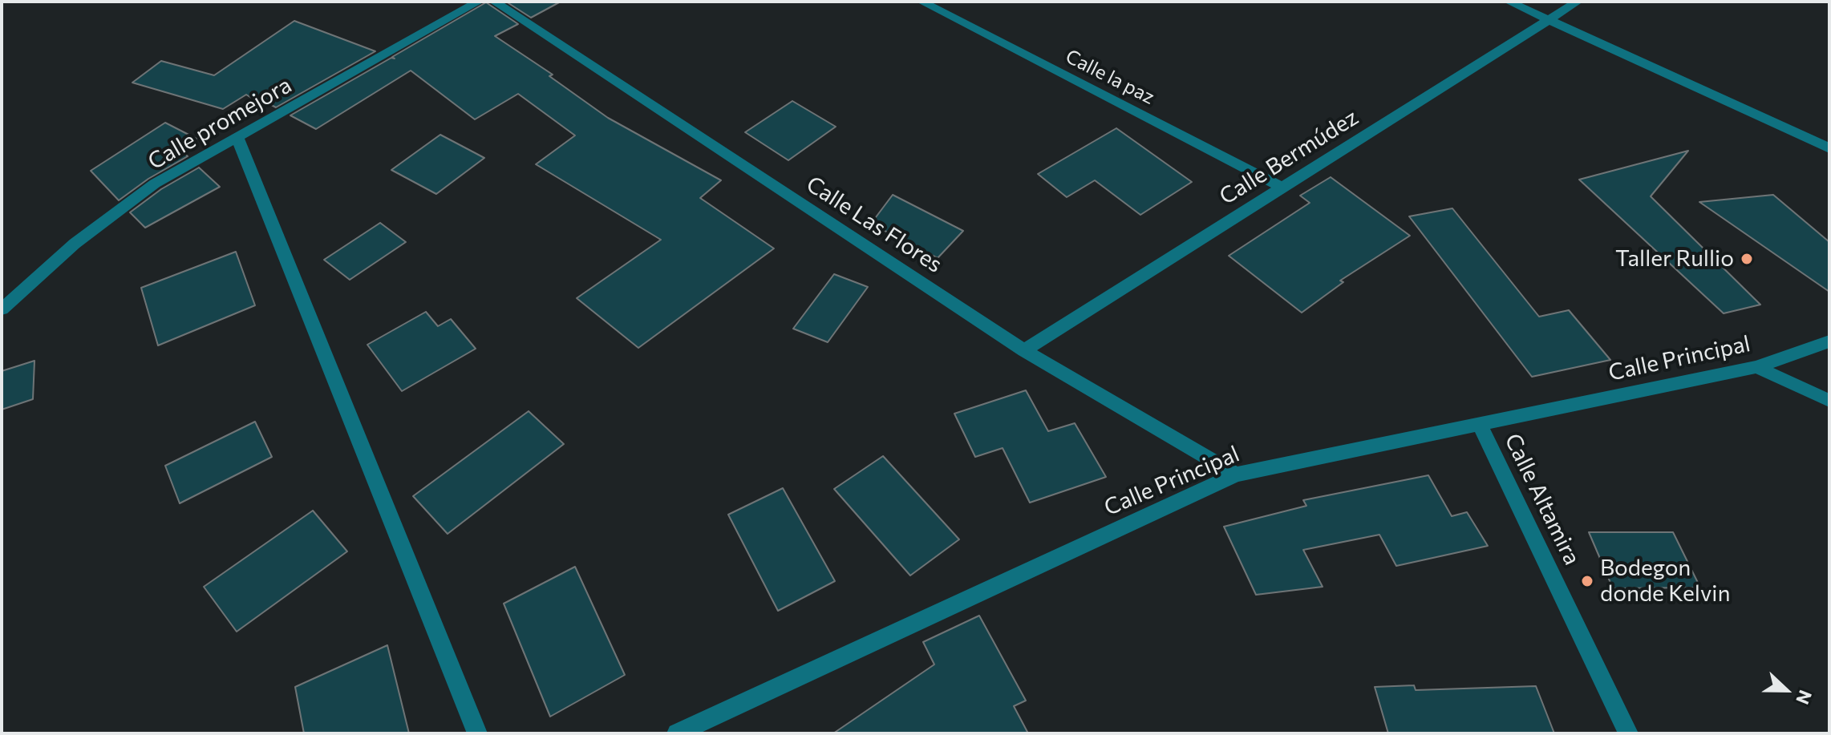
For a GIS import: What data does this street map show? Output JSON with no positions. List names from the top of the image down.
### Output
{
  "streets": {
    "street": [
      "Calle la paz",
      "Calle promejora",
      "Calle Bermúdez",
      "Calle Las Flores",
      "Calle Principal",
      "Calle Altamira"
    ]
  },
  "crossings": [
    ["Calle la paz", "Calle Bermúdez"],
    ["Calle Bermúdez", "Calle Las Flores"],
    ["Calle Las Flores", "Calle Principal"],
    ["Calle Principal", "Calle Altamira"]
  ],
  "places": ["Taller Rullio", "Bodegon donde Kelvin"],
  "north": "right"
}
